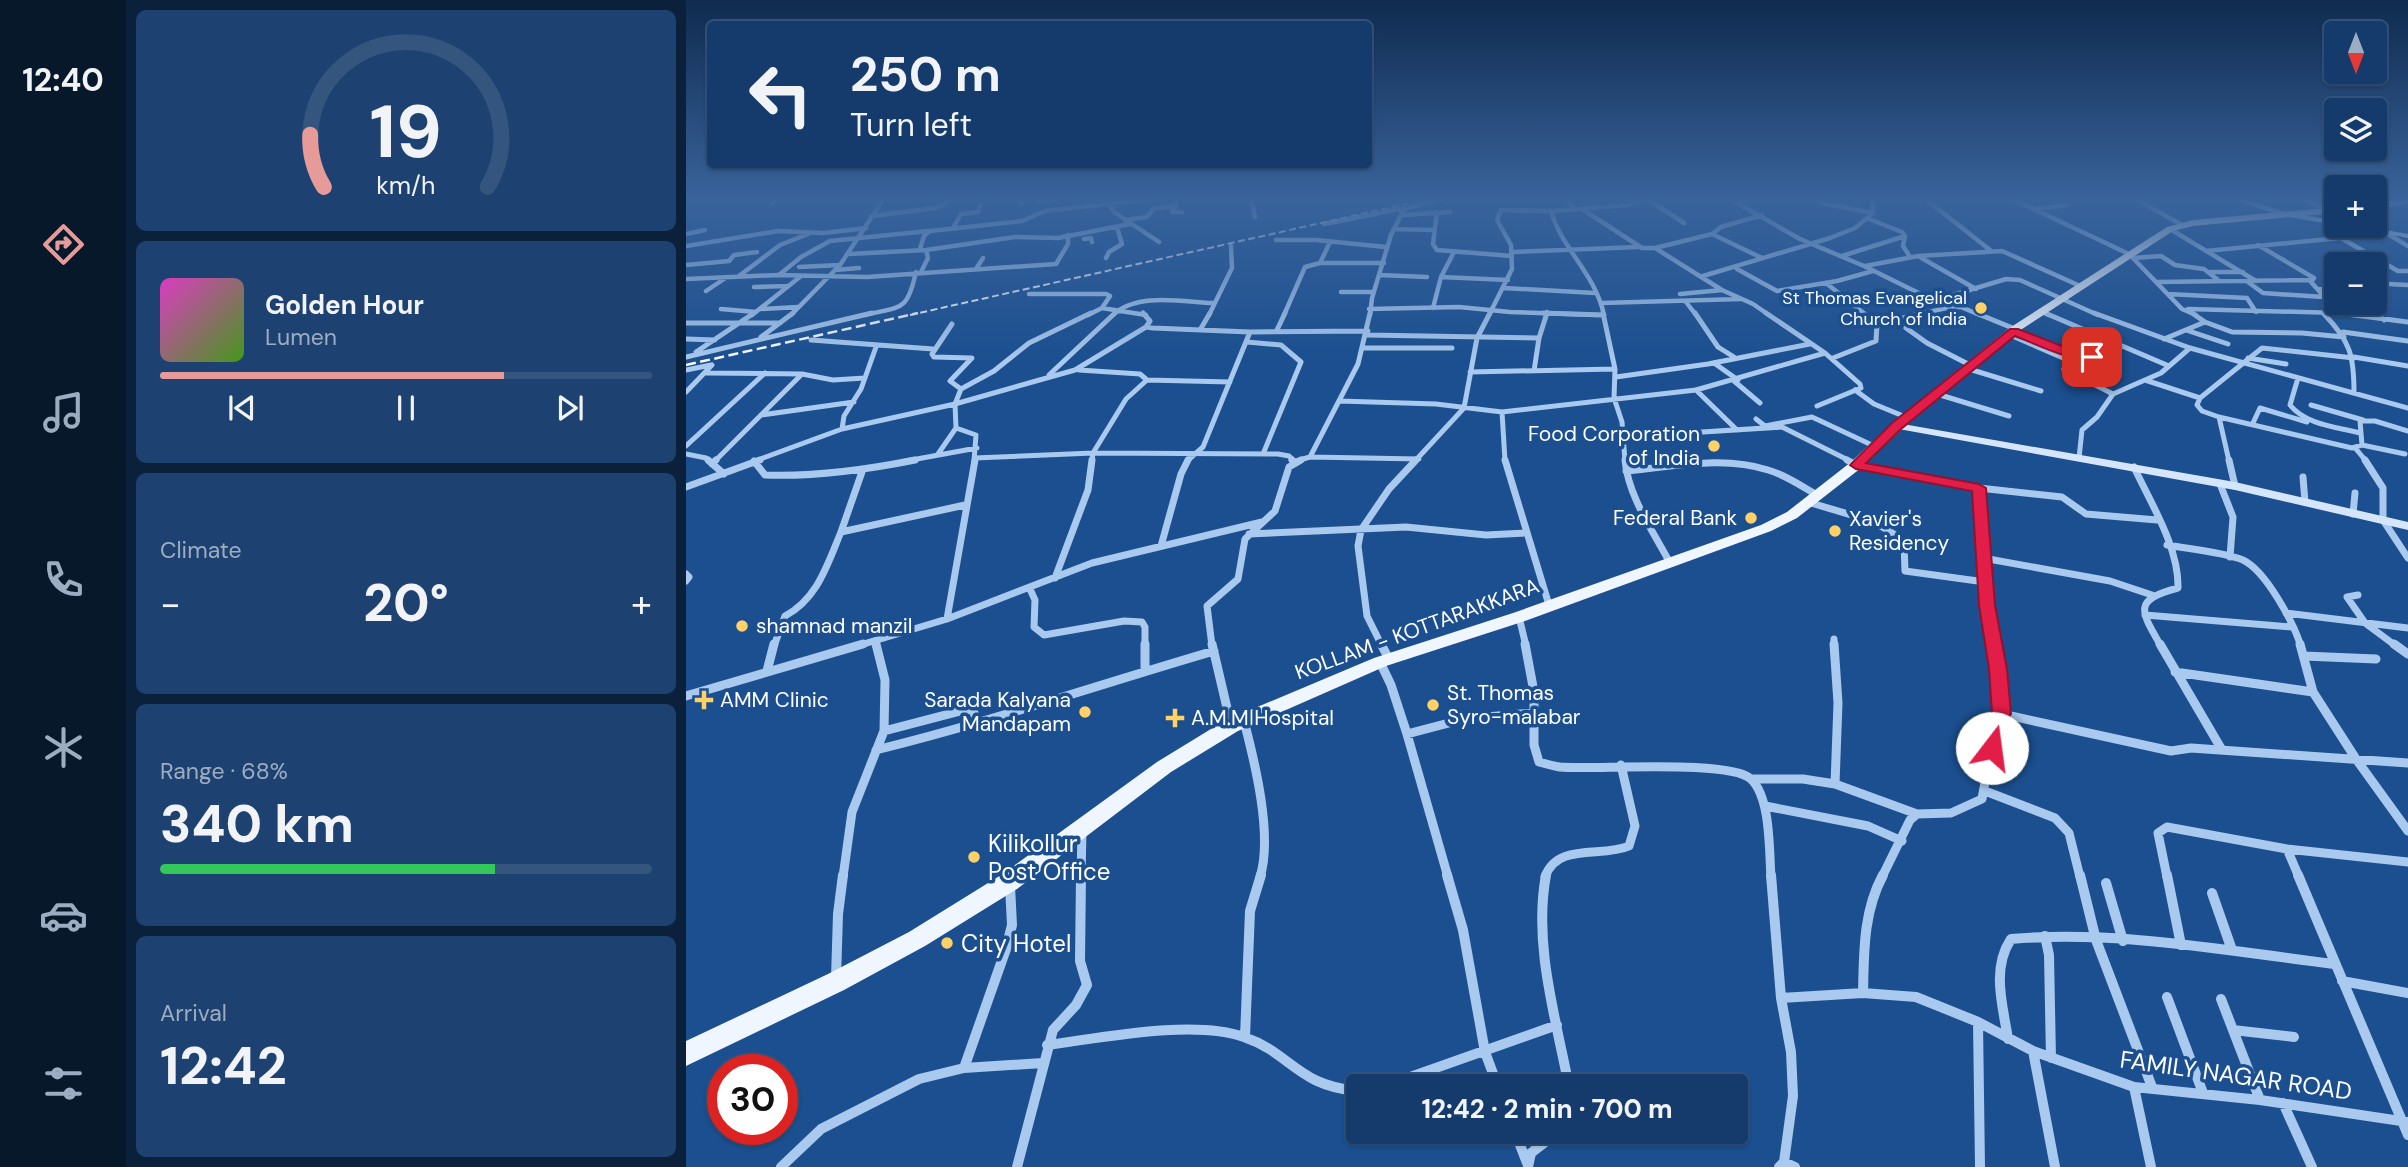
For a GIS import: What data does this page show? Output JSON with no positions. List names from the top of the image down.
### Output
{
  "streets": {
    "main road": ["KOLLAM - KOTTARAKKARA"],
    "street": ["FAMILY NAGAR ROAD"]
  },
  "places": {
    "other": [
      "St Thomas Evangelical Church of India",
      "Food Corporation of India",
      "Federal Bank",
      "Xavier's Residency",
      "shamnad manzil",
      "St. Thomas Syro-malabar",
      "Sarada Kalyana Mandapam",
      "Kilikollur Post Office",
      "City Hotel"
    ],
    "health": ["AMM Clinic", "A.M.M Hospital"]
  },
  "north": "bottom",
  "page": {
    "tabs": "12:40",
    "map_buttons": ["+", "−"],
    "turn": ["250 m", "Turn left"],
    "song": ["Golden Hour", "Lumen"],
    "tile": [
      "Climate",
      ["Range · 68%", "340 km"],
      ["Arrival", "12:42"]
    ],
    "heat": ["−", "20°", "+"],
    "limit": "30",
    "trip": "12:42 · 2 min · 700 m",
    "gauge": ["19", "km/h"]
  }
}
